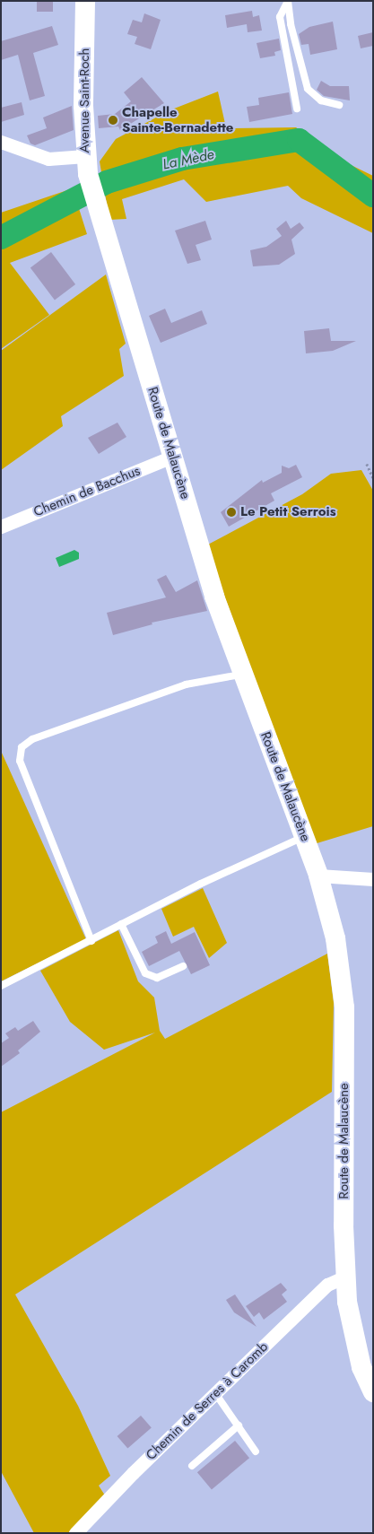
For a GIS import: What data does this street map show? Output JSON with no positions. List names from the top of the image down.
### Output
{
  "streets": {
    "main road": ["Avenue Saint-Roch", "Route de Malaucène"],
    "street": ["Chemin de Bacchus", "Chemin de Serres à Caromb"]
  },
  "crossings": [
    ["Avenue Saint-Roch", "Route de Malaucène"],
    ["Route de Malaucène", "Chemin de Bacchus"],
    ["Route de Malaucène", "Chemin de Serres à Caromb"]
  ],
  "water": ["La Mède"],
  "places": ["Chapelle Sainte-Bernadette", "Le Petit Serrois"]
}
